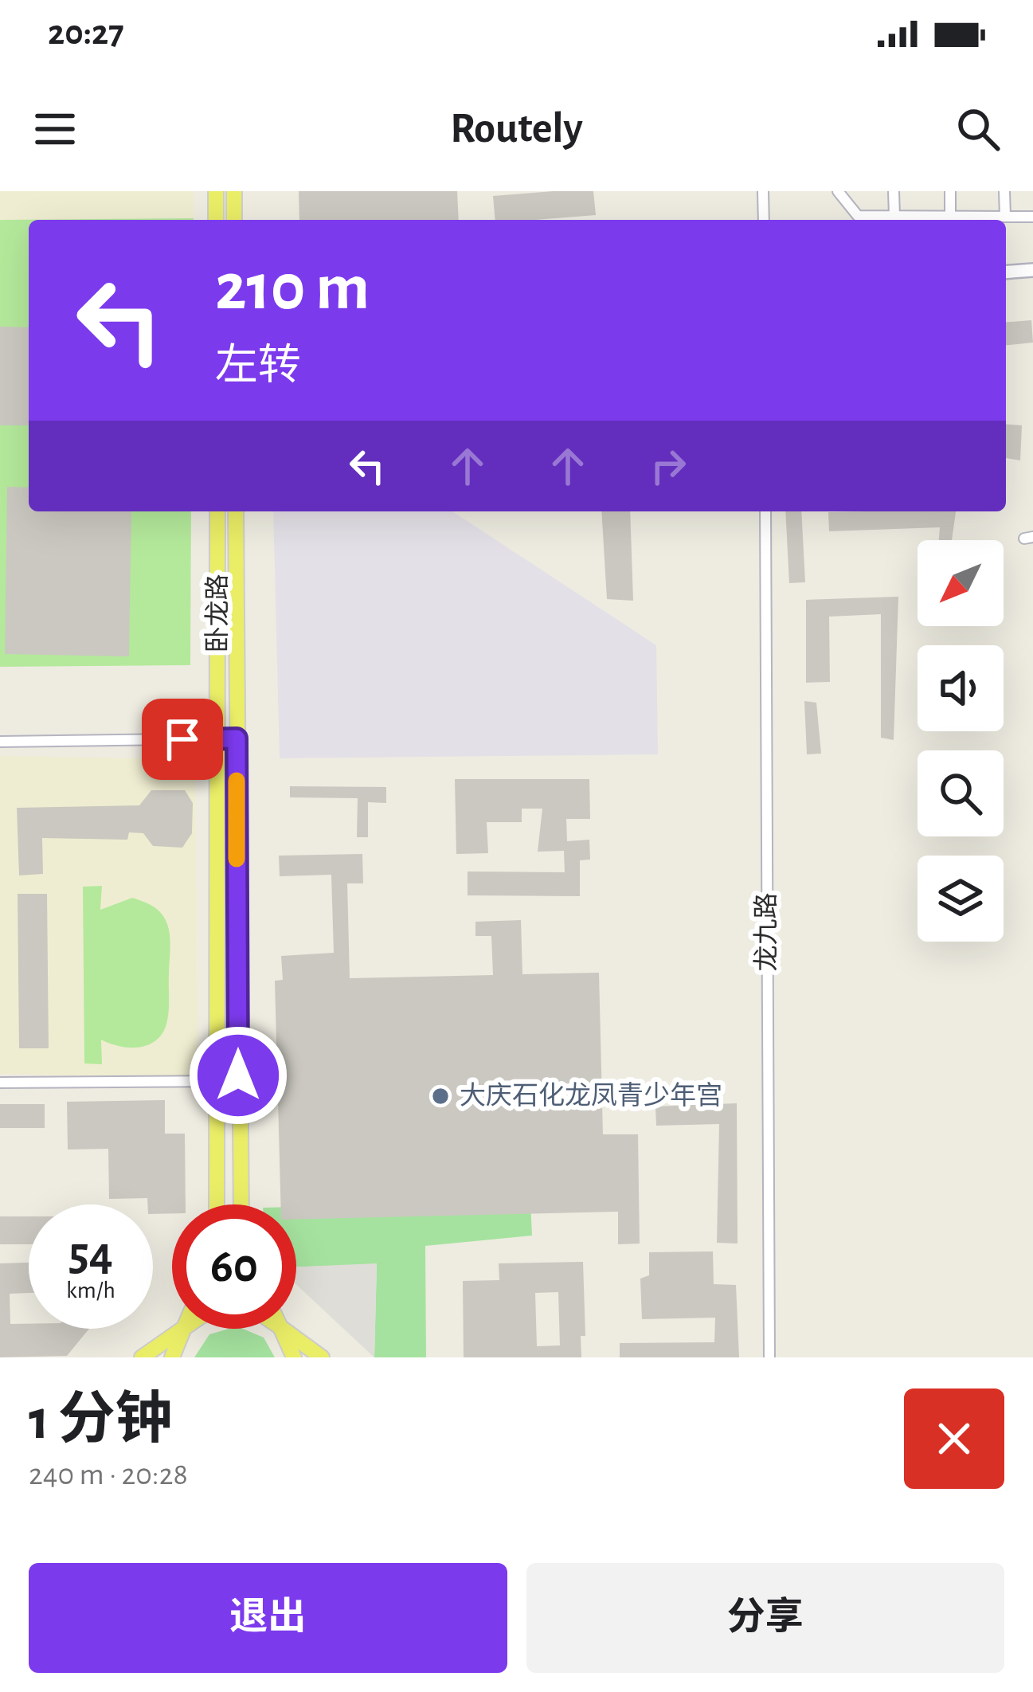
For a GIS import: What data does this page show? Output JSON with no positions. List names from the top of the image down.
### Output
{
  "streets": {
    "main road": ["卧龙路"],
    "street": ["龙九路"]
  },
  "places": ["大庆石化龙凤青少年宫"],
  "north": "bottom left",
  "page": {
    "status": "20:27",
    "header": "Routely",
    "turn": ["210 m", "左转"],
    "speed": "54 km/h",
    "limit": "60",
    "heading": ["1 分钟", "240 m · 20:28"],
    "buttons": ["退出", "分享"]
  }
}
